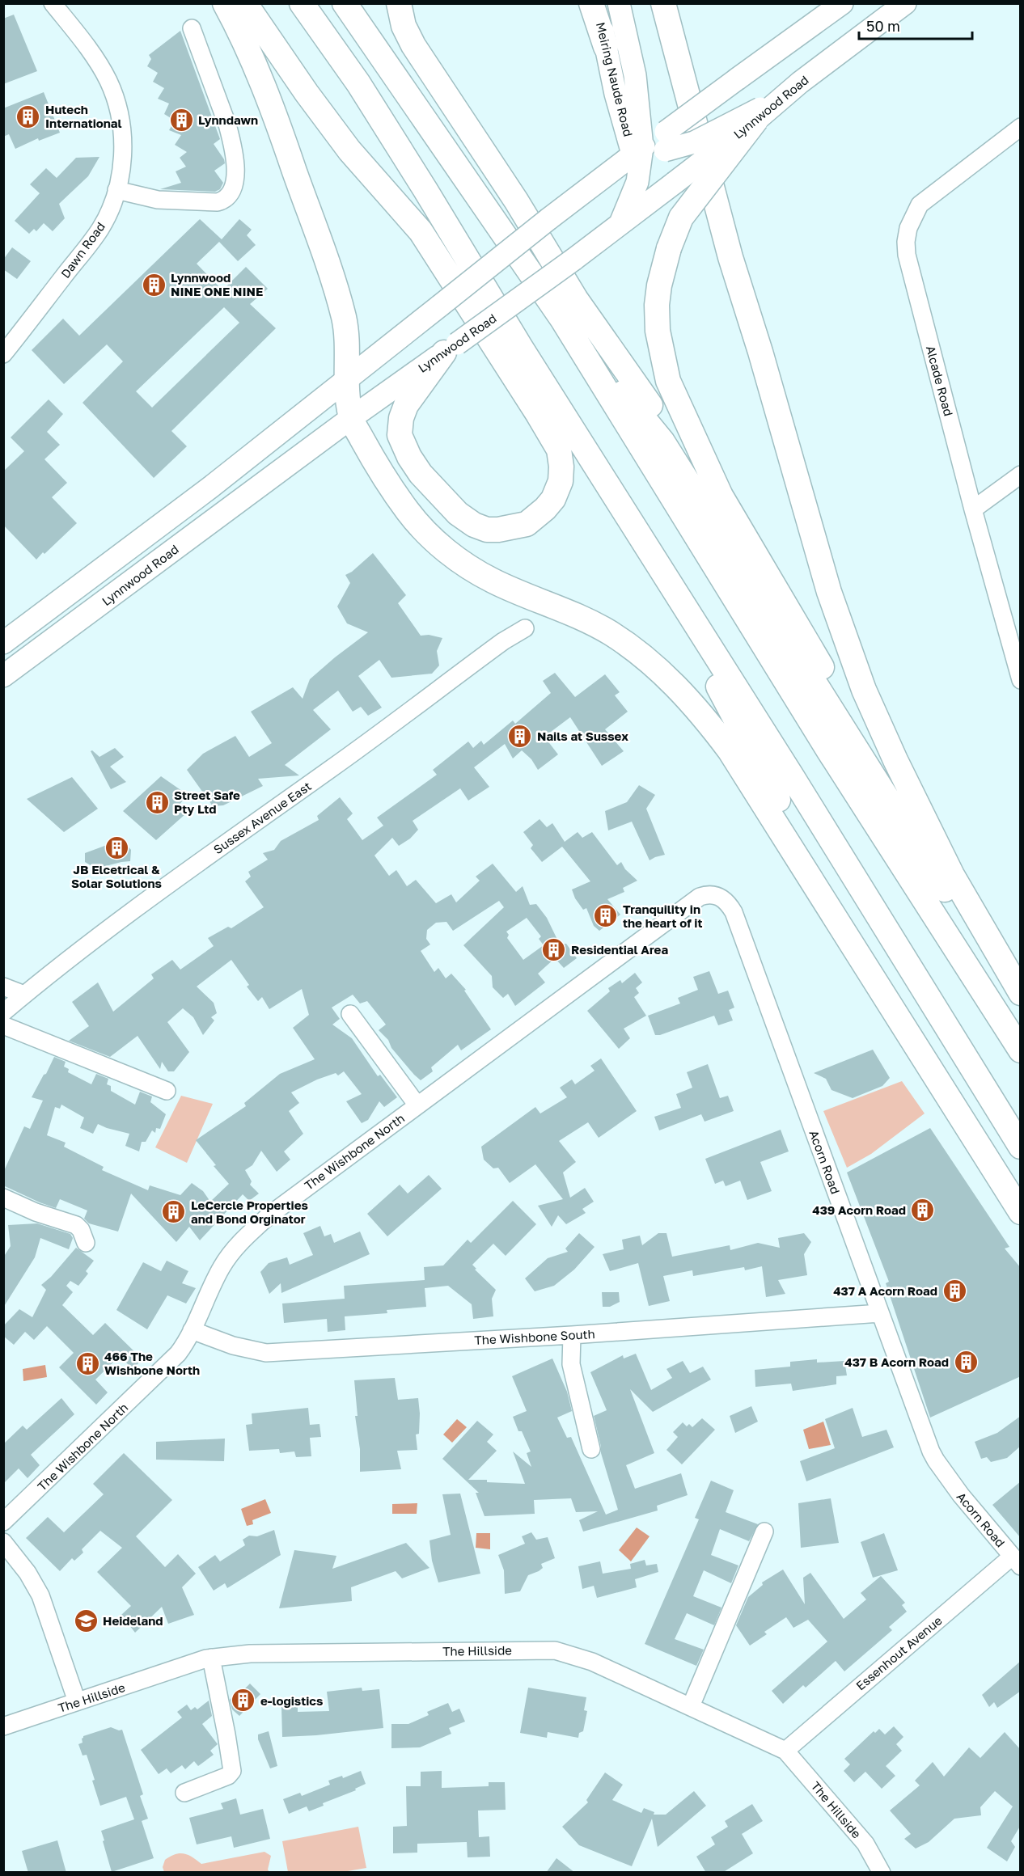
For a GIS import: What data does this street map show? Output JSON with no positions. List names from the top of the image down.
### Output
{
  "streets": {
    "main road": ["Meiring Naude Road", "Lynnwood Road"],
    "street": [
      "Dawn Road",
      "Alcade Road",
      "Sussex Avenue East",
      "The Wishbone North",
      "Acorn Road",
      "The Wishbone South",
      "The Hillside",
      "Essenhout Avenue"
    ]
  },
  "crossings": [
    ["The Wishbone North", "Acorn Road"],
    ["The Wishbone North", "The Wishbone South"],
    ["Acorn Road", "The Wishbone South"],
    ["Acorn Road", "Essenhout Avenue"],
    ["The Hillside", "Essenhout Avenue"]
  ],
  "places": {
    "building": [
      "Hutech International",
      "Lynndawn",
      "Lynnwood NINE ONE NINE",
      "Nails at Sussex",
      "Street Safe Pty Ltd",
      "JB Elcetrical & Solar Solutions",
      "Tranquility in the heart of it",
      "Residential Area",
      "439 Acorn Road",
      "LeCercle Properties and Bond Orginator",
      "437 A Acorn Road",
      "437 B Acorn Road",
      "466 The Wishbone North",
      "e-logistics"
    ],
    "school or university": ["Heideland"]
  },
  "scale_bar": "50 m"
}
